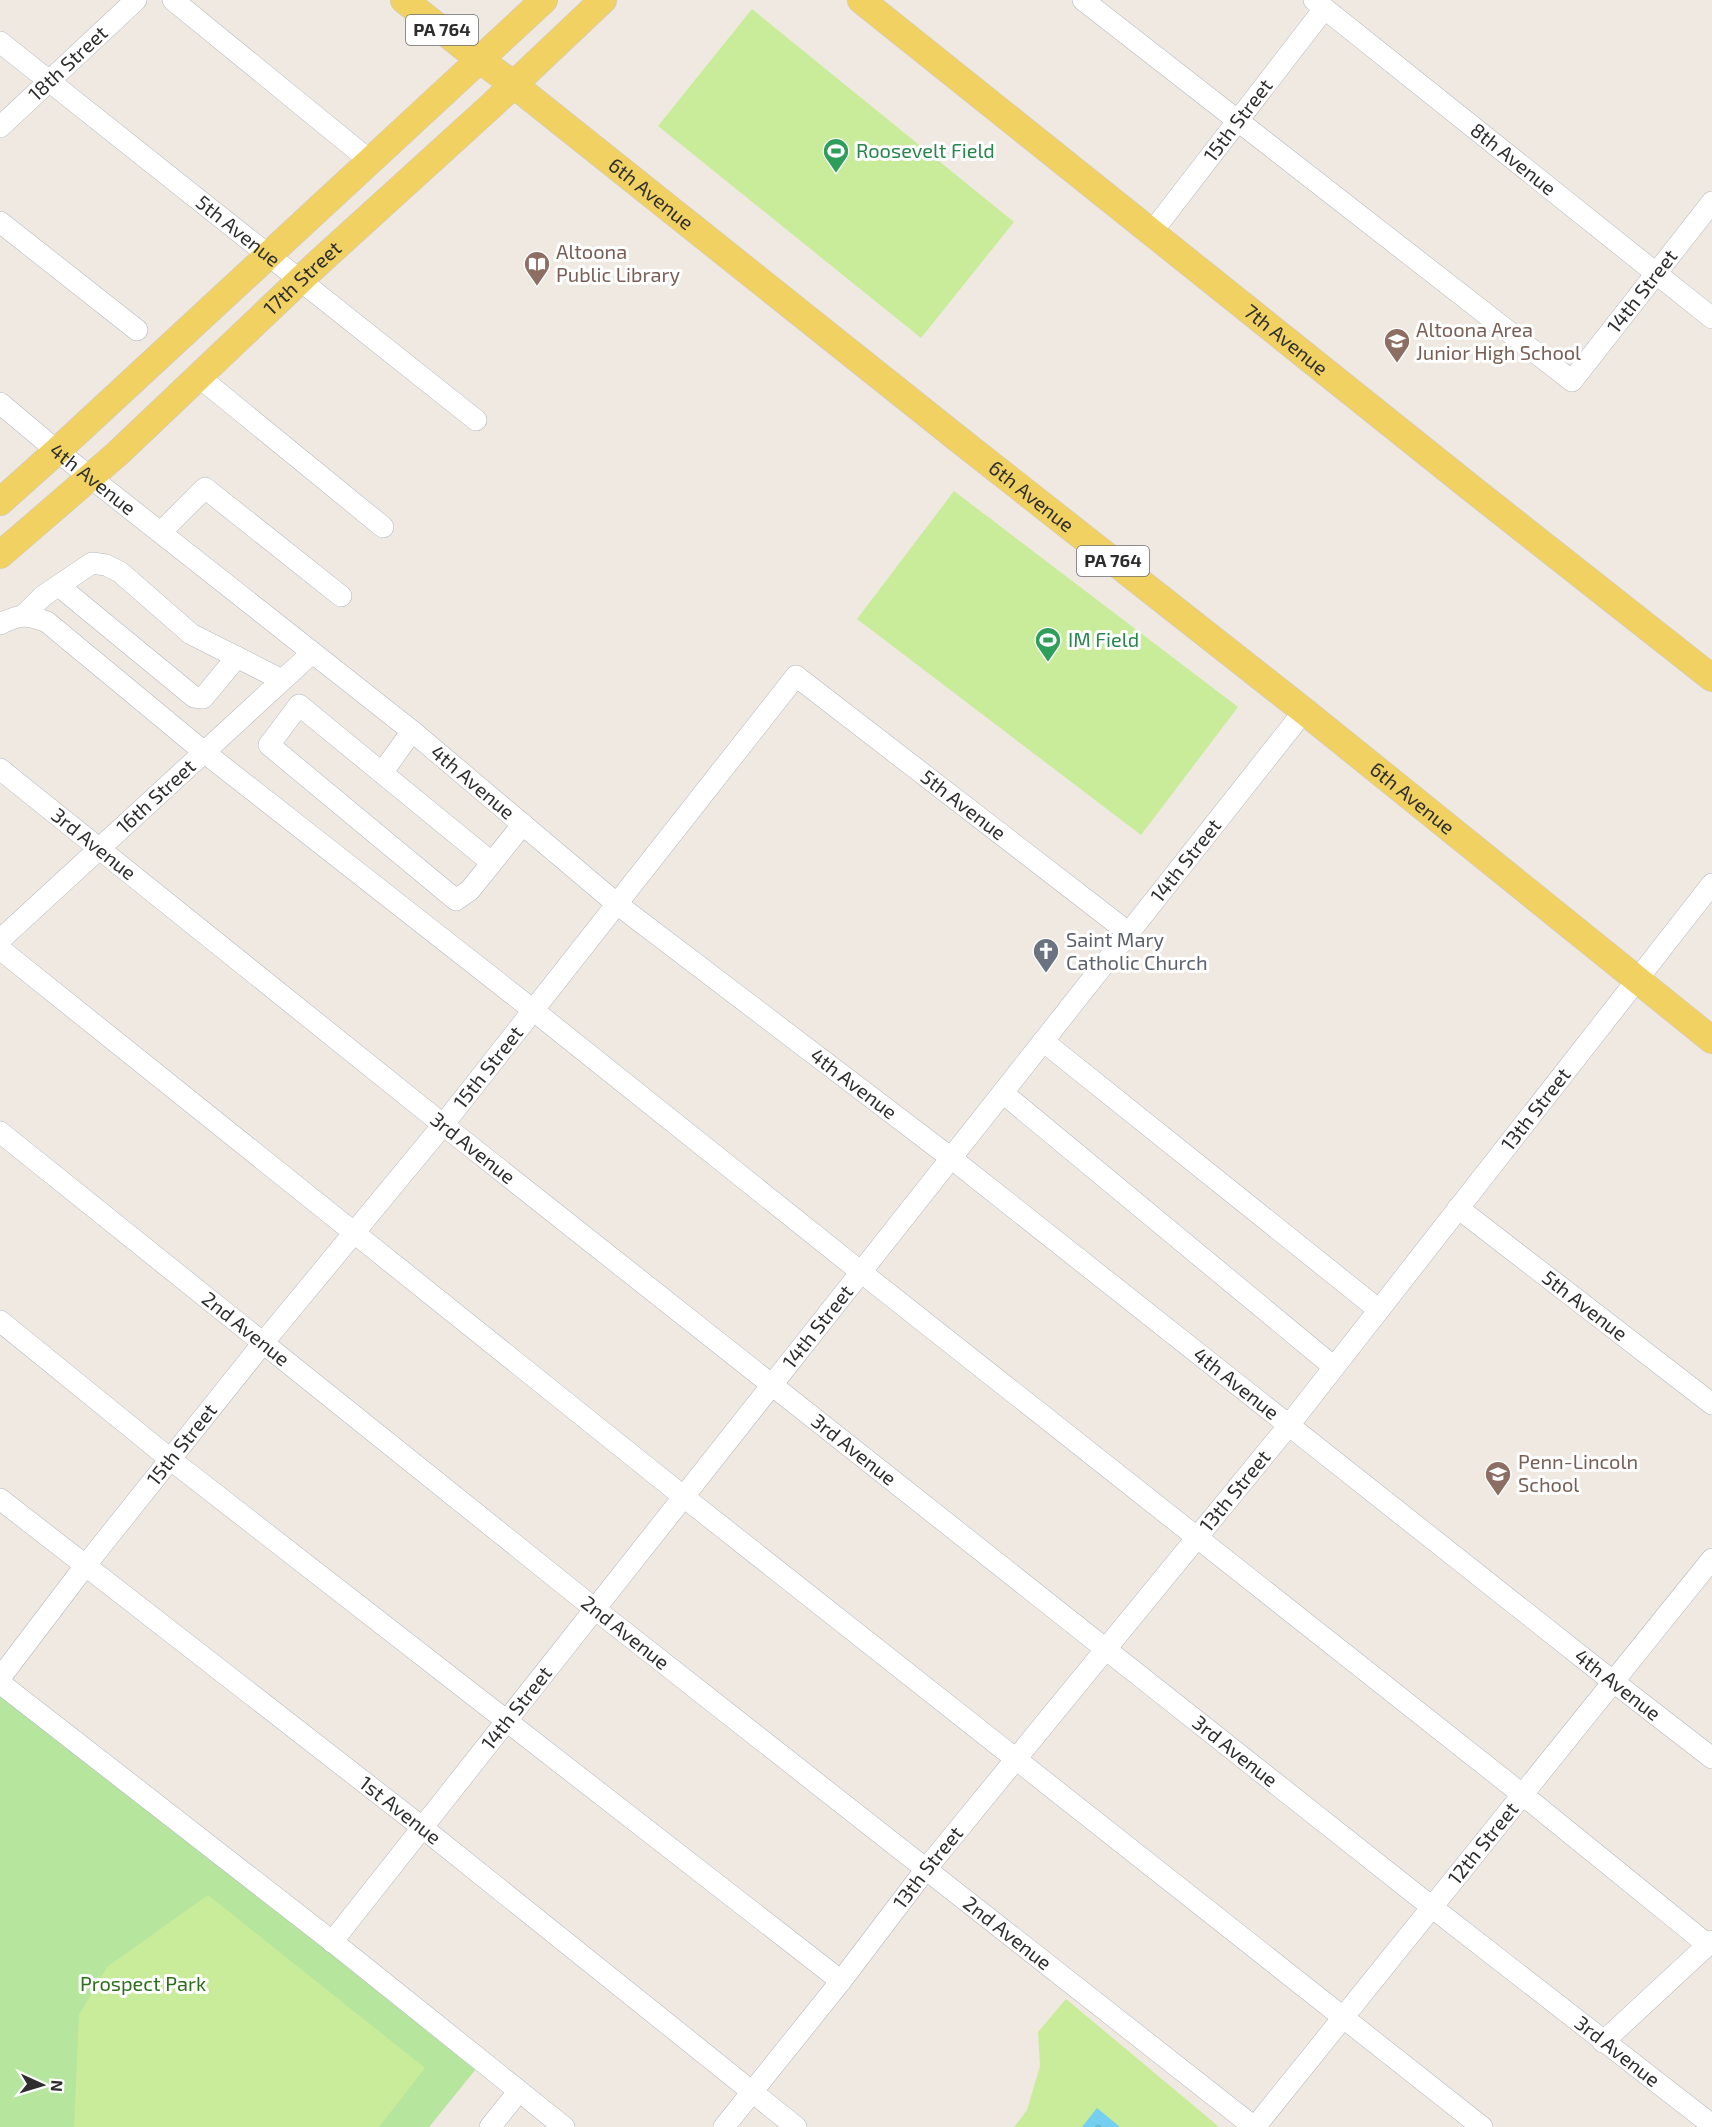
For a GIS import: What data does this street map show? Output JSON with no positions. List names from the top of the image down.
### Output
{
  "streets": {
    "main road": [
      "PA 764",
      "6th Avenue",
      "17th Street",
      "7th Avenue"
    ],
    "street": [
      "18th Street",
      "15th Street",
      "8th Avenue",
      "5th Avenue",
      "14th Street",
      "4th Avenue",
      "16th Street",
      "3rd Avenue",
      "13th Street",
      "2nd Avenue",
      "1st Avenue",
      "12th Street"
    ]
  },
  "crossings": [
    ["18th Street", "5th Avenue"],
    ["15th Street", "8th Avenue"],
    ["15th Street", "5th Avenue"],
    ["15th Street", "14th Street"],
    ["15th Street", "7th Avenue"],
    ["15th Street", "4th Avenue"],
    ["15th Street", "3rd Avenue"],
    ["15th Street", "2nd Avenue"],
    ["15th Street", "1st Avenue"],
    ["8th Avenue", "14th Street"],
    ["6th Avenue", "17th Street"],
    ["6th Avenue", "14th Street"],
    ["6th Avenue", "13th Street"],
    ["5th Avenue", "17th Street"],
    ["5th Avenue", "14th Street"],
    ["5th Avenue", "13th Street"],
    ["17th Street", "4th Avenue"],
    ["14th Street", "4th Avenue"],
    ["14th Street", "3rd Avenue"],
    ["14th Street", "2nd Avenue"],
    ["14th Street", "1st Avenue"],
    ["4th Avenue", "16th Street"],
    ["4th Avenue", "13th Street"],
    ["4th Avenue", "12th Street"],
    ["16th Street", "3rd Avenue"],
    ["3rd Avenue", "13th Street"],
    ["3rd Avenue", "12th Street"],
    ["13th Street", "2nd Avenue"],
    ["13th Street", "1st Avenue"],
    ["2nd Avenue", "12th Street"]
  ],
  "parks": ["Prospect Park"],
  "places": {
    "sports": ["Roosevelt Field", "IM Field"],
    "library": ["Altoona Public Library"],
    "school or university": ["Altoona Area Junior High School", "Penn-Lincoln School"],
    "church": ["Saint Mary Catholic Church"]
  },
  "north": "right"
}
